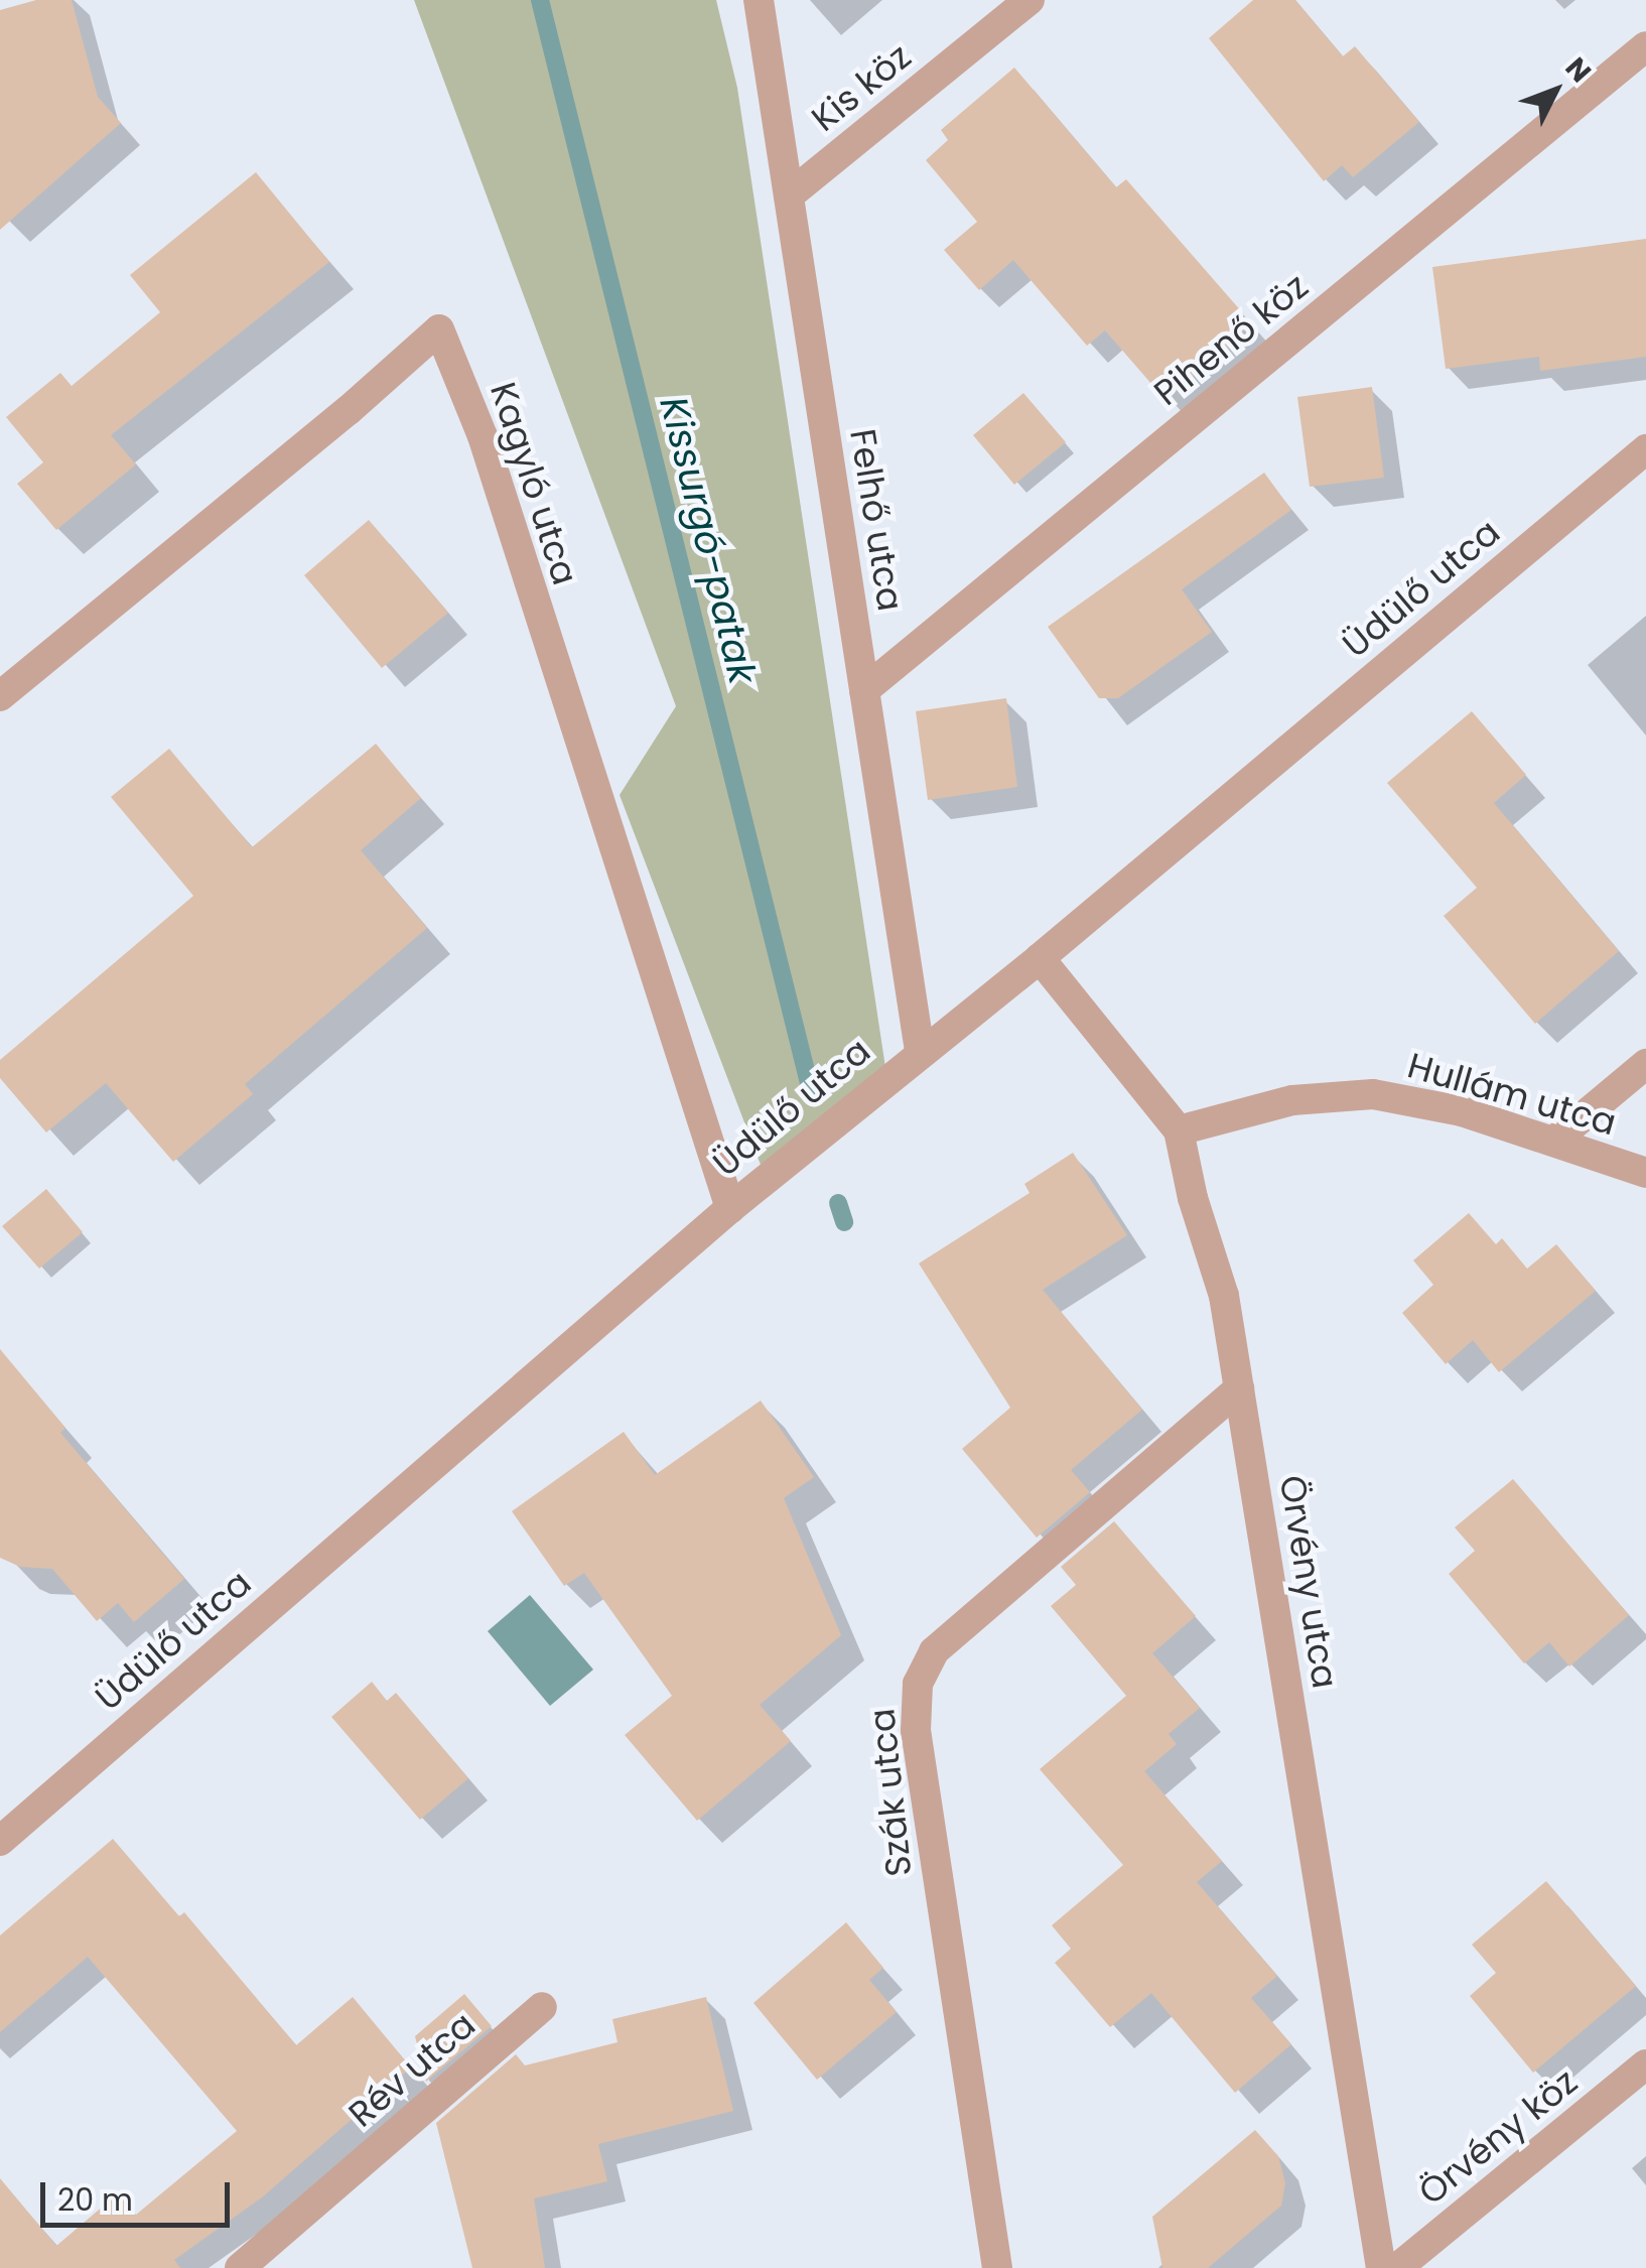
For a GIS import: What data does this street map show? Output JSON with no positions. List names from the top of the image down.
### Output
{
  "streets": {
    "street": [
      "Kis köz",
      "Pihenő köz",
      "Kagyló utca",
      "Felhő utca",
      "Üdülő utca",
      "Hullám utca",
      "Örvény utca",
      "Szák utca",
      "Rév utca",
      "Örvény köz"
    ]
  },
  "crossings": [
    ["Kis köz", "Felhő utca"],
    ["Pihenő köz", "Felhő utca"],
    ["Kagyló utca", "Üdülő utca"],
    ["Felhő utca", "Üdülő utca"],
    ["Üdülő utca", "Örvény utca"],
    ["Hullám utca", "Örvény utca"],
    ["Örvény utca", "Szák utca"]
  ],
  "water": ["Kissurgó-patak"],
  "scale_bar": "20 m",
  "north": "top right"
}
